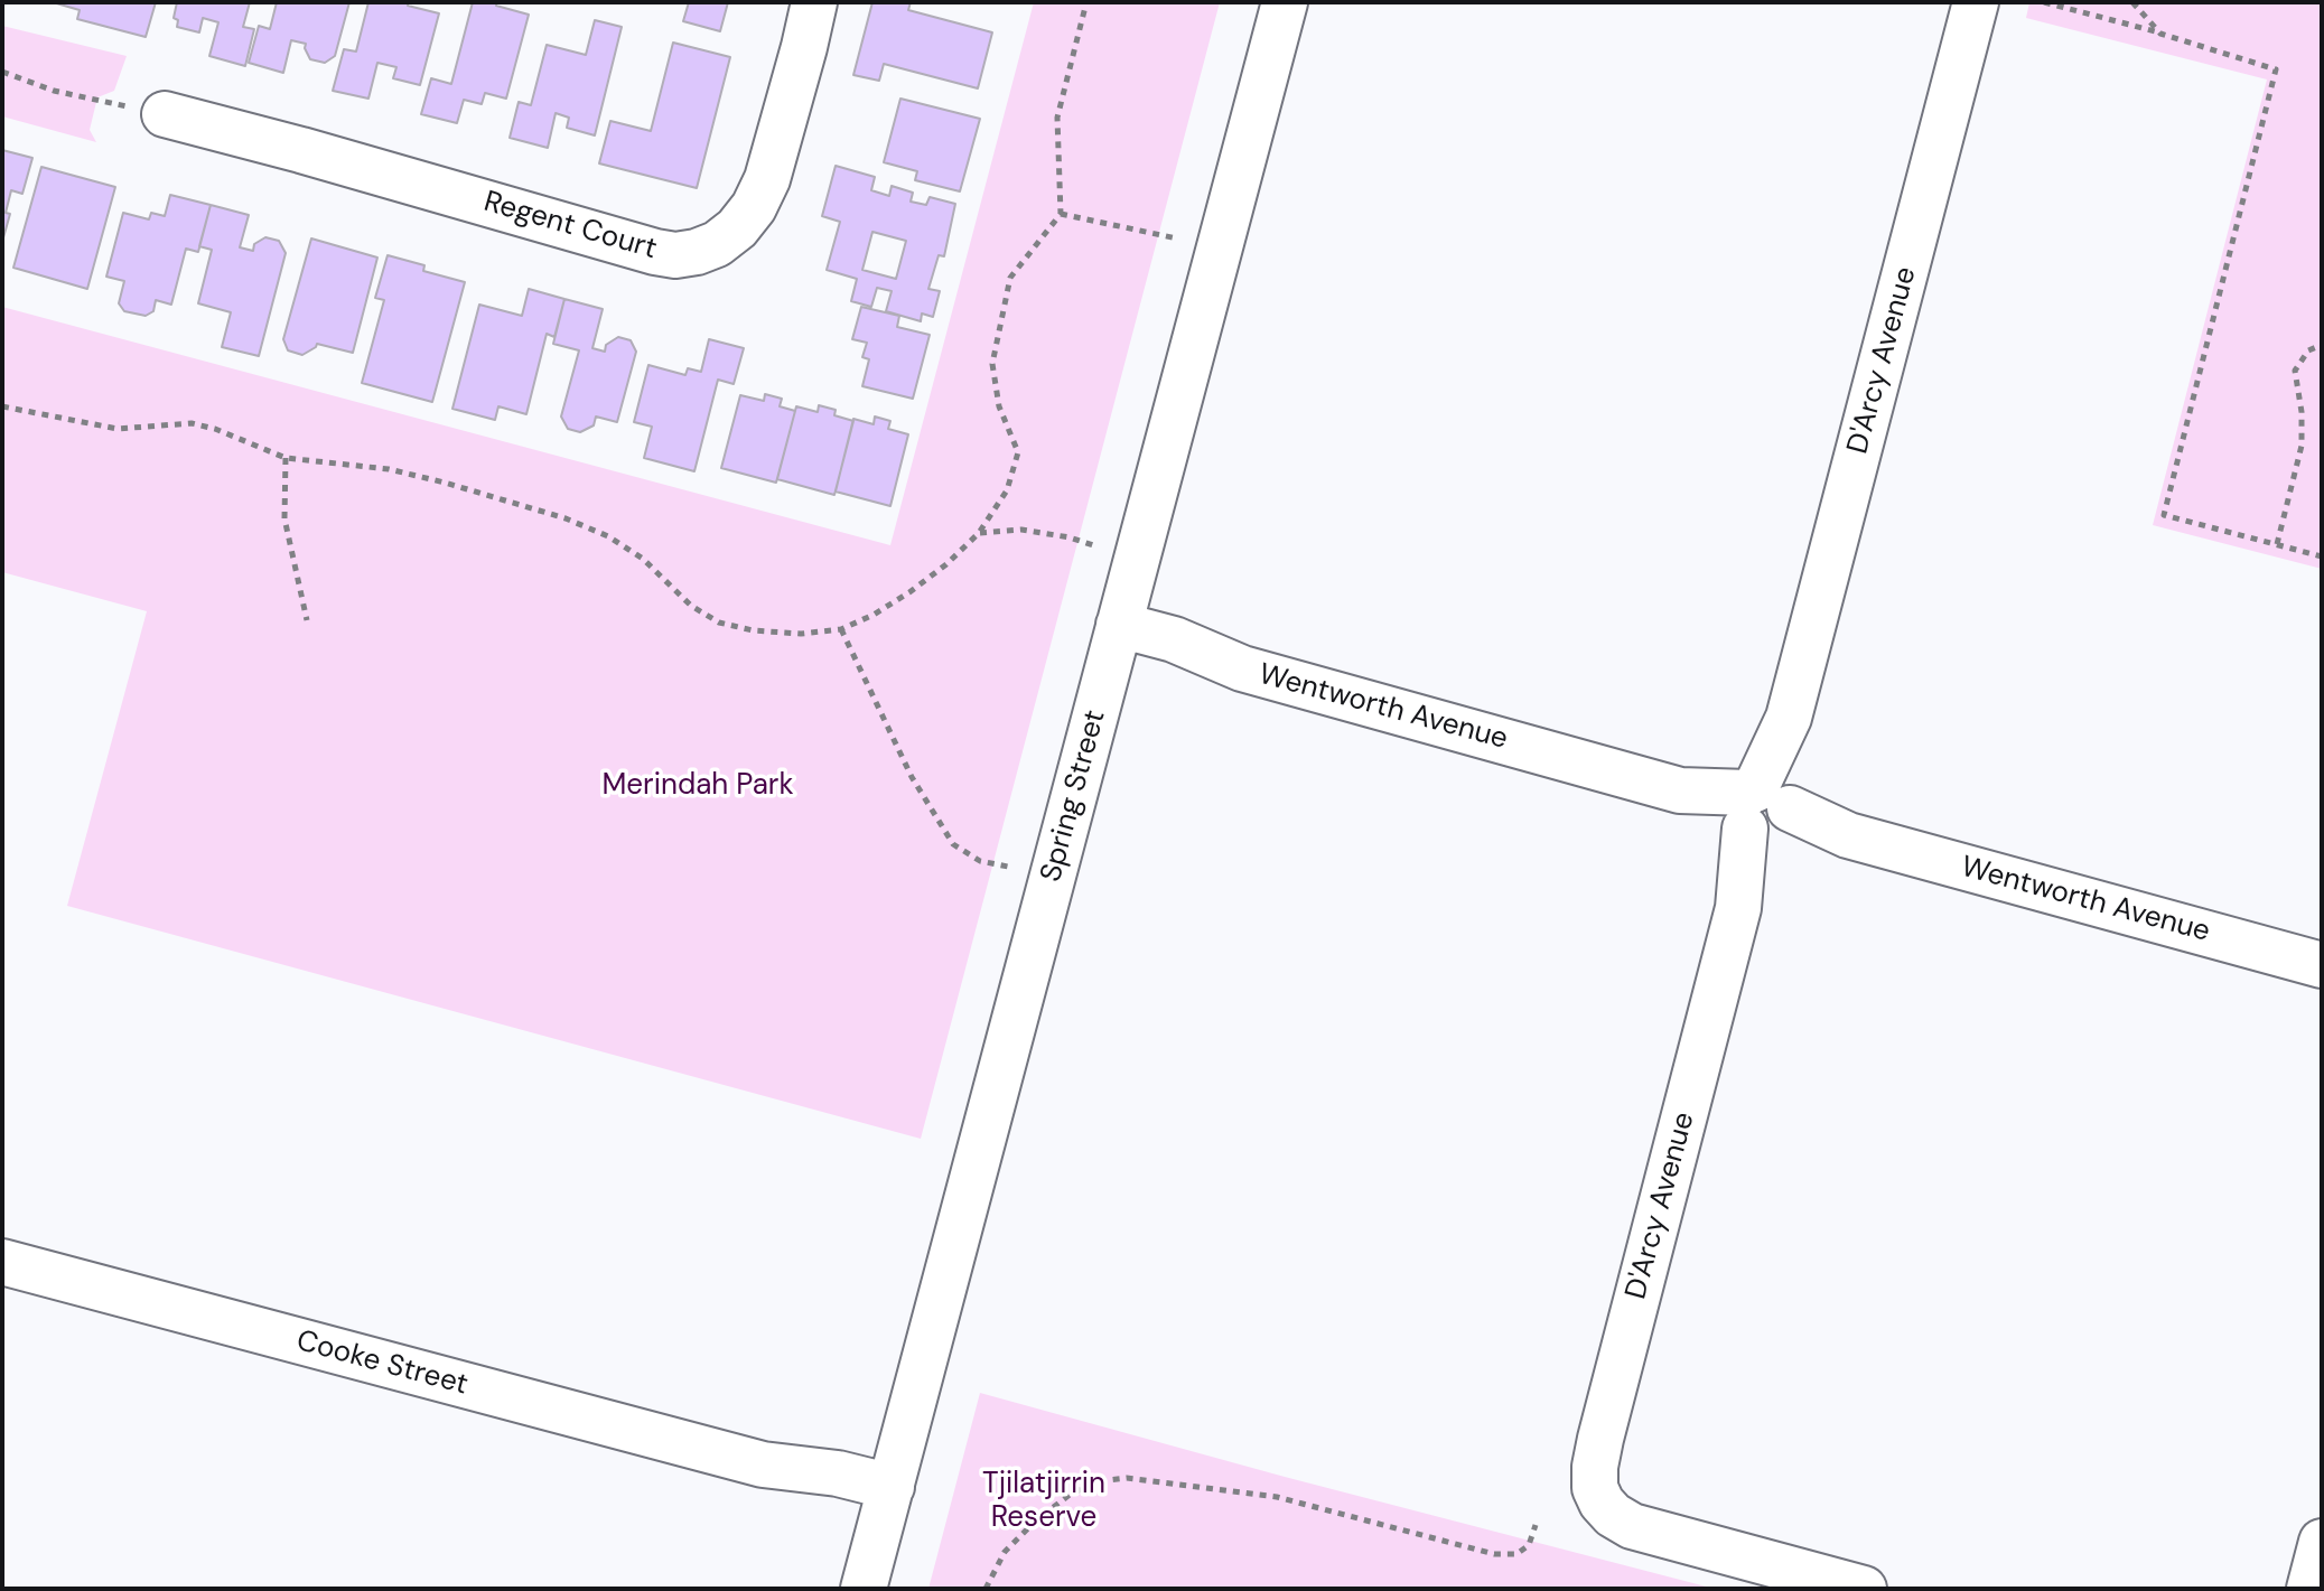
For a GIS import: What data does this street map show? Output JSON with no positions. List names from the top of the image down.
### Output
{
  "streets": {
    "street": [
      "Regent Court",
      "D'Arcy Avenue",
      "Wentworth Avenue",
      "Spring Street",
      "Cooke Street"
    ]
  },
  "crossings": [
    ["D'Arcy Avenue", "Wentworth Avenue"],
    ["Wentworth Avenue", "Spring Street"],
    ["Spring Street", "Cooke Street"]
  ],
  "parks": ["Merindah Park", "Tjilatjirrin Reserve"]
}
